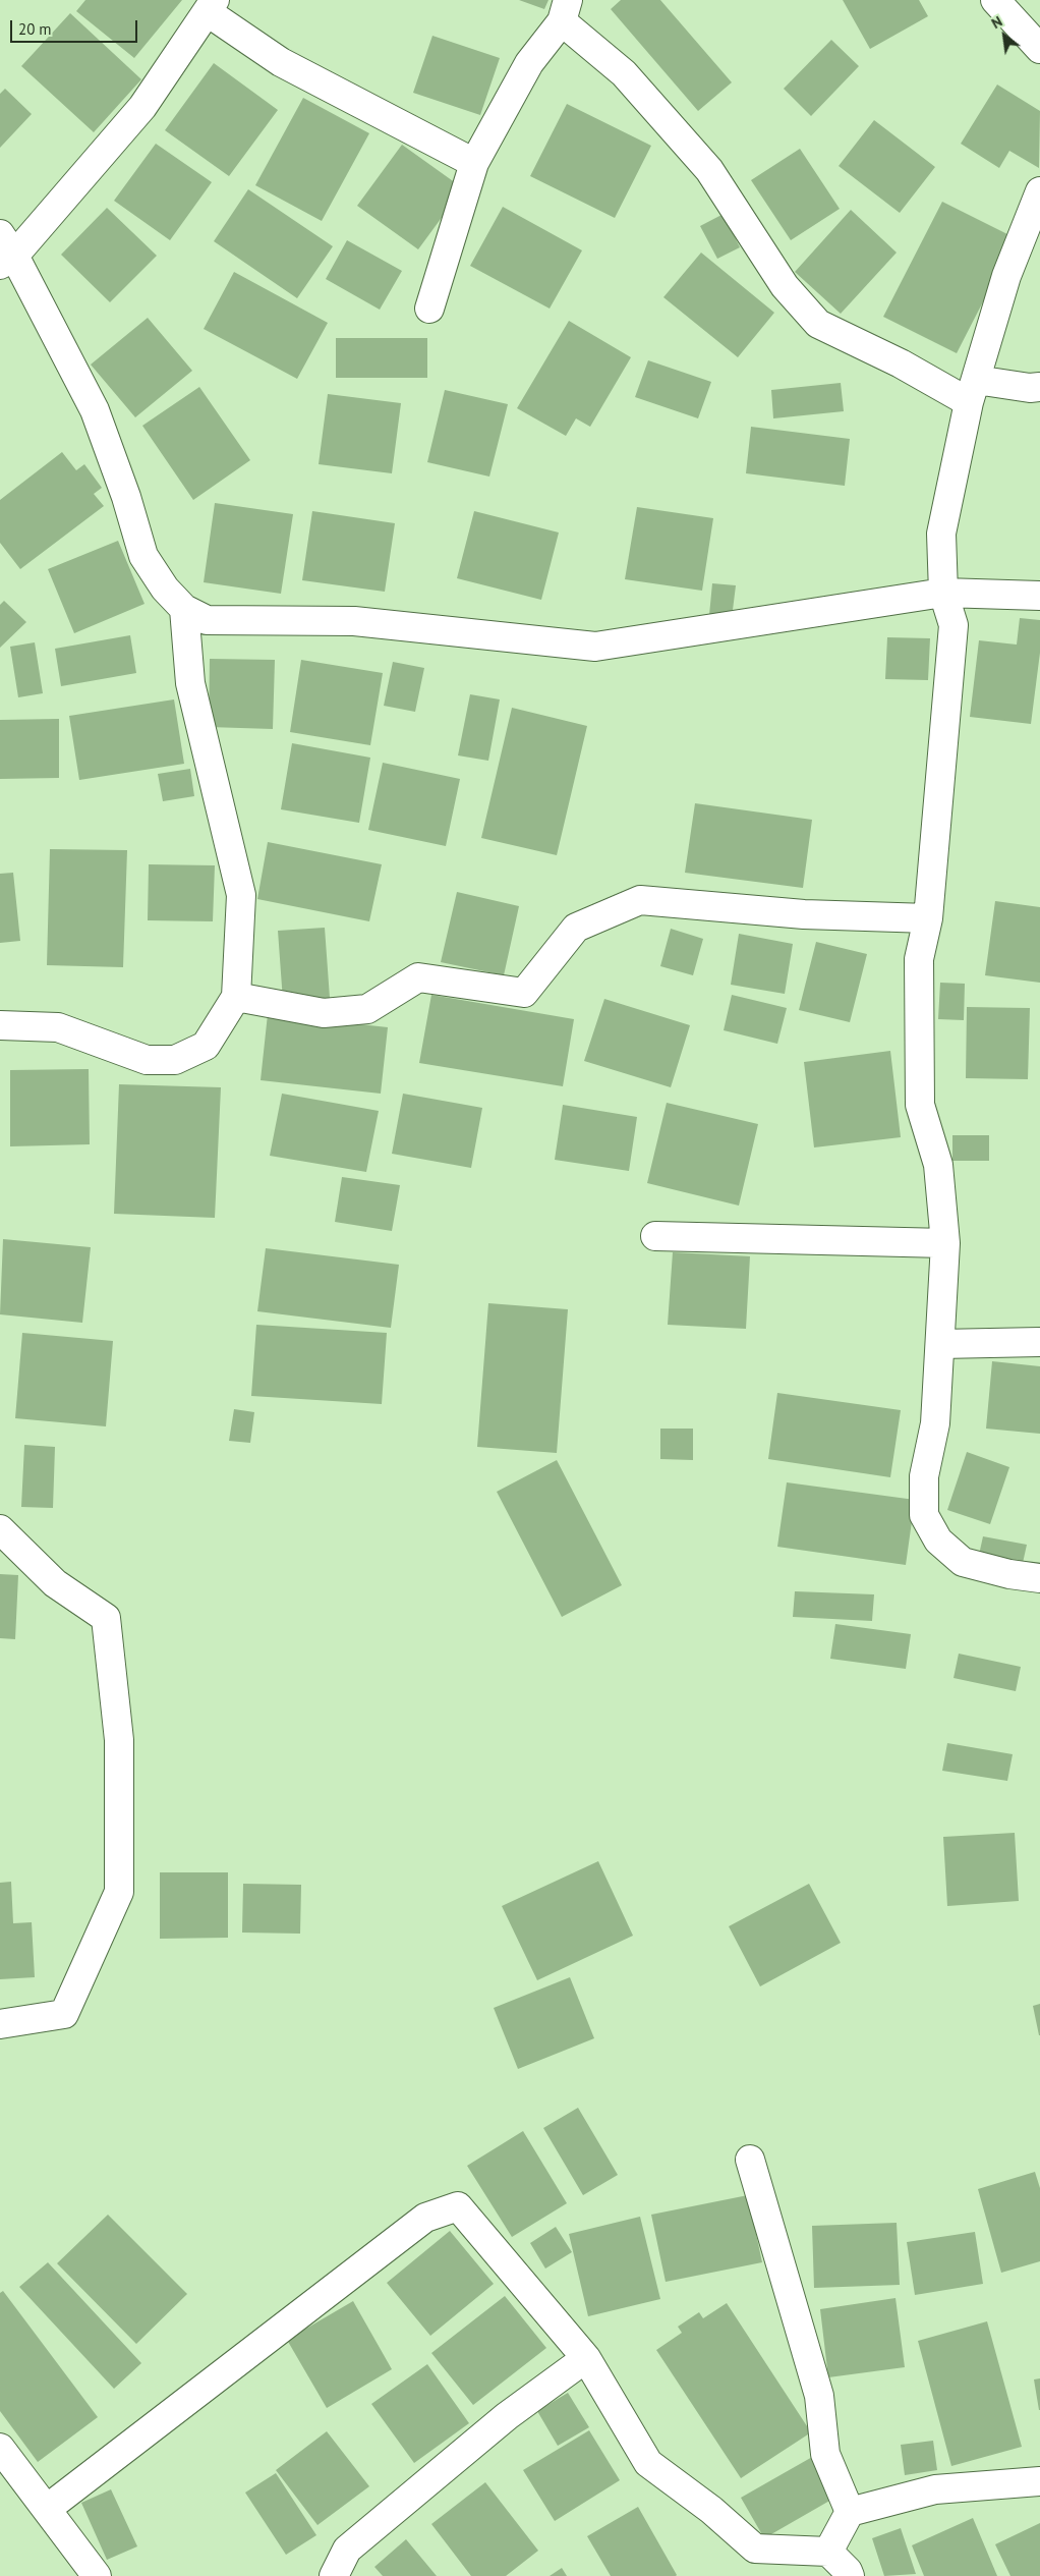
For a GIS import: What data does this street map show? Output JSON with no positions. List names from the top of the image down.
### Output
{
  "scale_bar": "20 m",
  "north": "top left"
}
